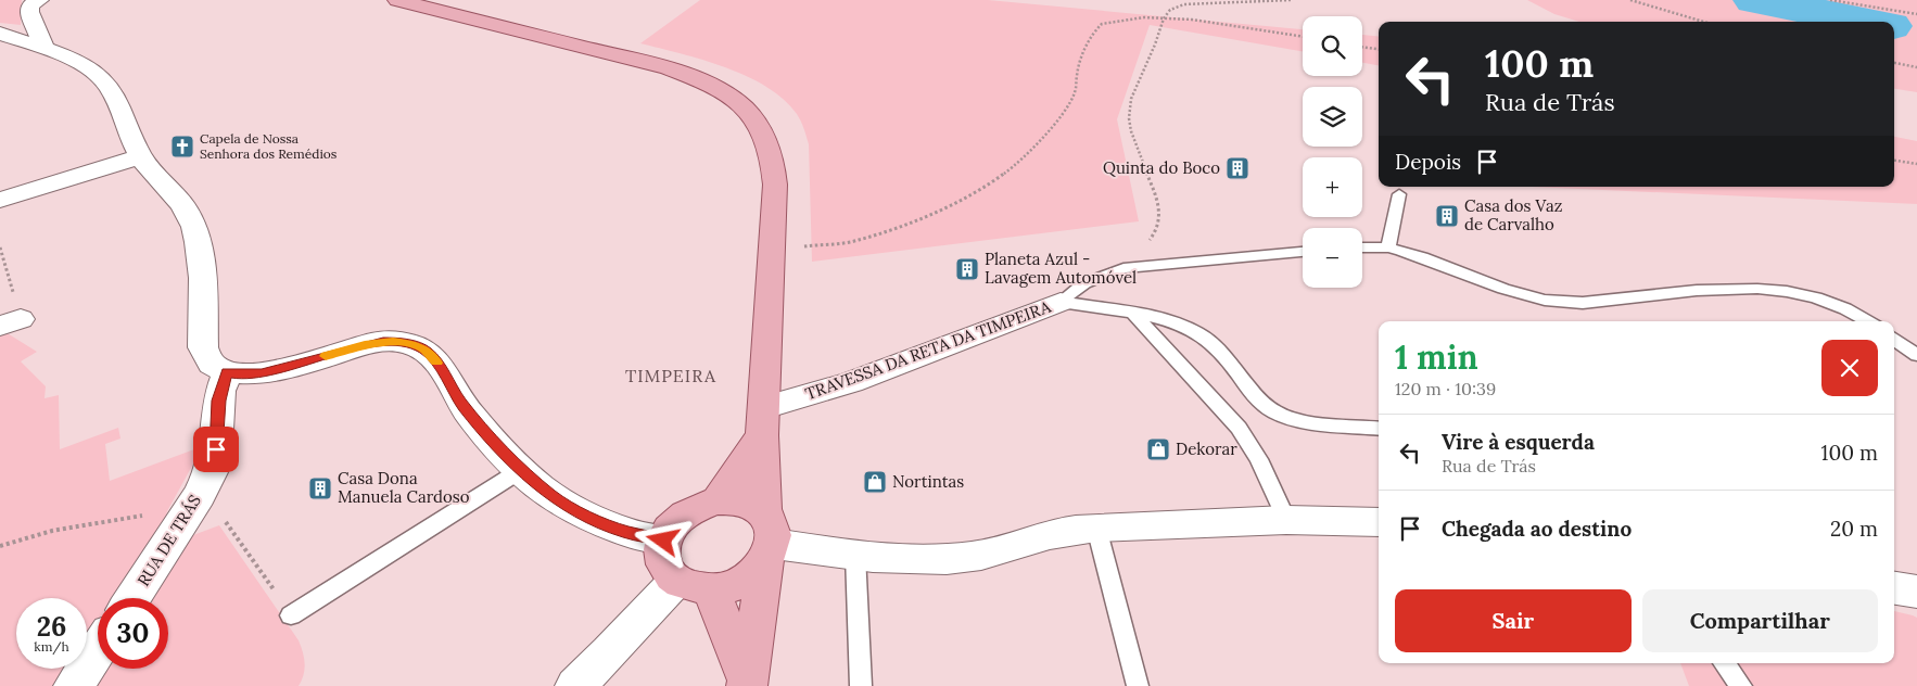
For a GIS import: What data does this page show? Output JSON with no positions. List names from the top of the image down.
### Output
{
  "streets": {
    "street": ["TRAVESSA DA RETA DA TIMPEIRA", "RUA DE TRÁS"]
  },
  "districts": ["TIMPEIRA"],
  "places": {
    "church": ["Capela de Nossa Senhora dos Remédios"],
    "building": [
      "Quinta do Boco",
      "Casa dos Vaz de Carvalho",
      "Planeta Azul - Lavagem Automóvel",
      "Casa Dona Manuela Cardoso"
    ],
    "shop": ["Dekorar", "Nortintas"]
  },
  "page": {
    "map_buttons": ["+", "−"],
    "turn": ["100 m", "Rua de Trás"],
    "then": "Depois",
    "heading": ["1 min", "120 m · 10:39"],
    "list": [
      {
        "name": "Vire à esquerda",
        "note": "Rua de Trás",
        "value": "100 m"
      },
      {
        "name": "Chegada ao destino",
        "value": "20 m"
      }
    ],
    "buttons": ["Sair", "Compartilhar"],
    "speed": "26 km/h",
    "limit": "30"
  }
}
